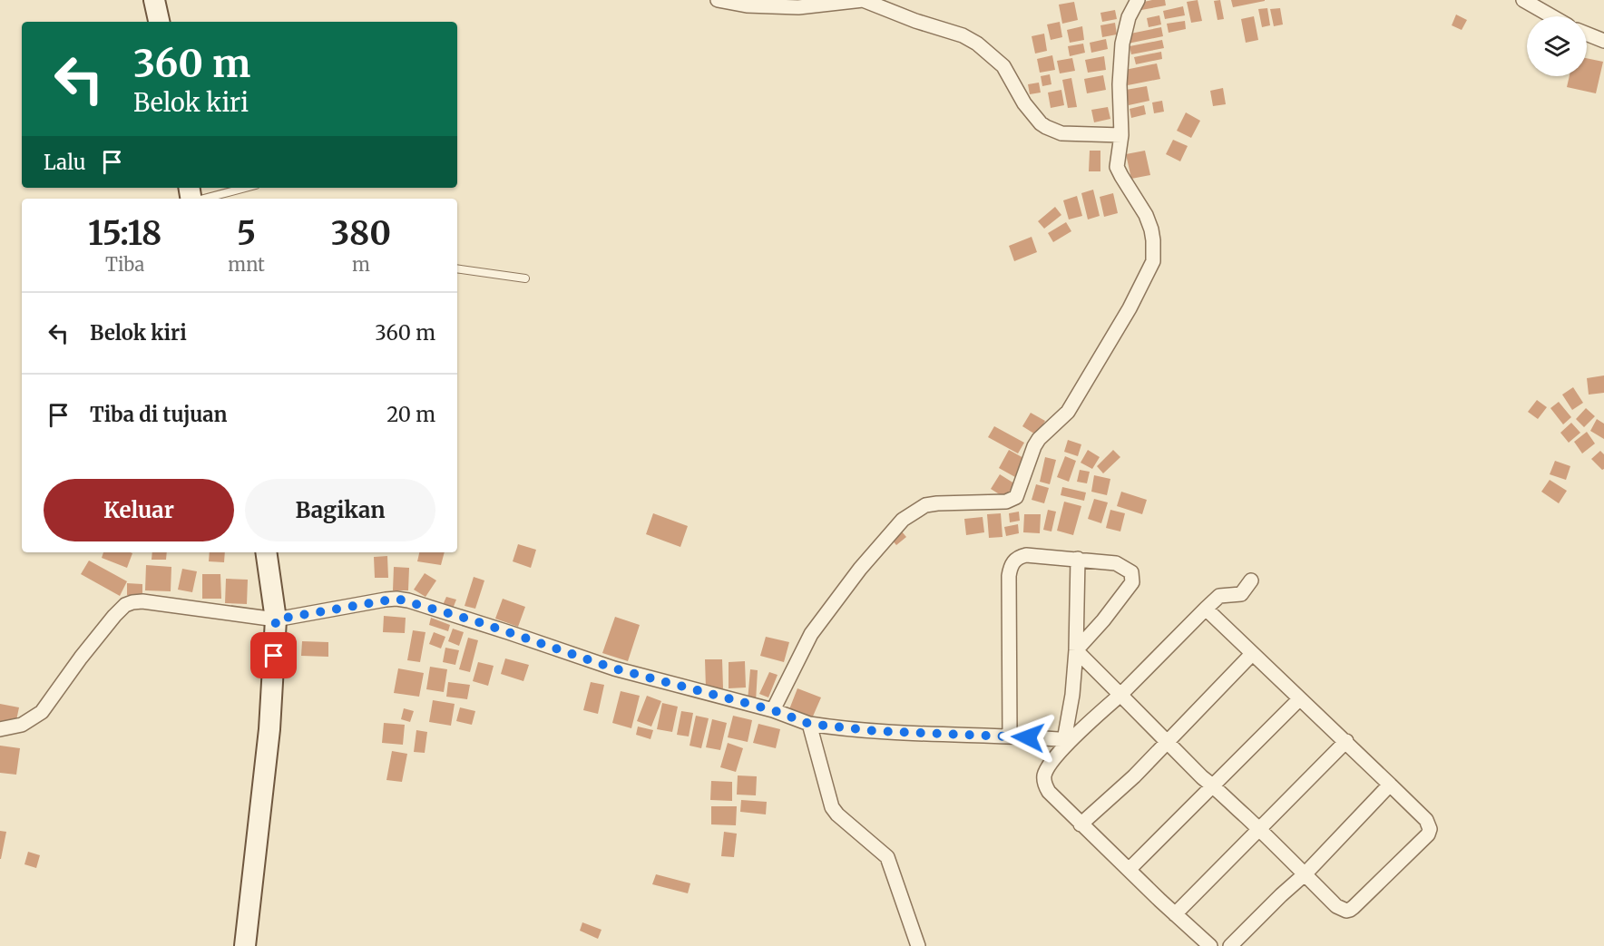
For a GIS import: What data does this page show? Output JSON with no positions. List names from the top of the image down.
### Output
{
  "page": {
    "turn": ["360 m", "Belok kiri"],
    "then": "Lalu",
    "eta": [
      "15:18",
      "Tiba",
      "5",
      "mnt",
      "380",
      "m"
    ],
    "list": [
      {
        "name": "Belok kiri",
        "value": "360 m"
      },
      {
        "name": "Tiba di tujuan",
        "value": "20 m"
      }
    ],
    "buttons": ["Keluar", "Bagikan"]
  }
}
